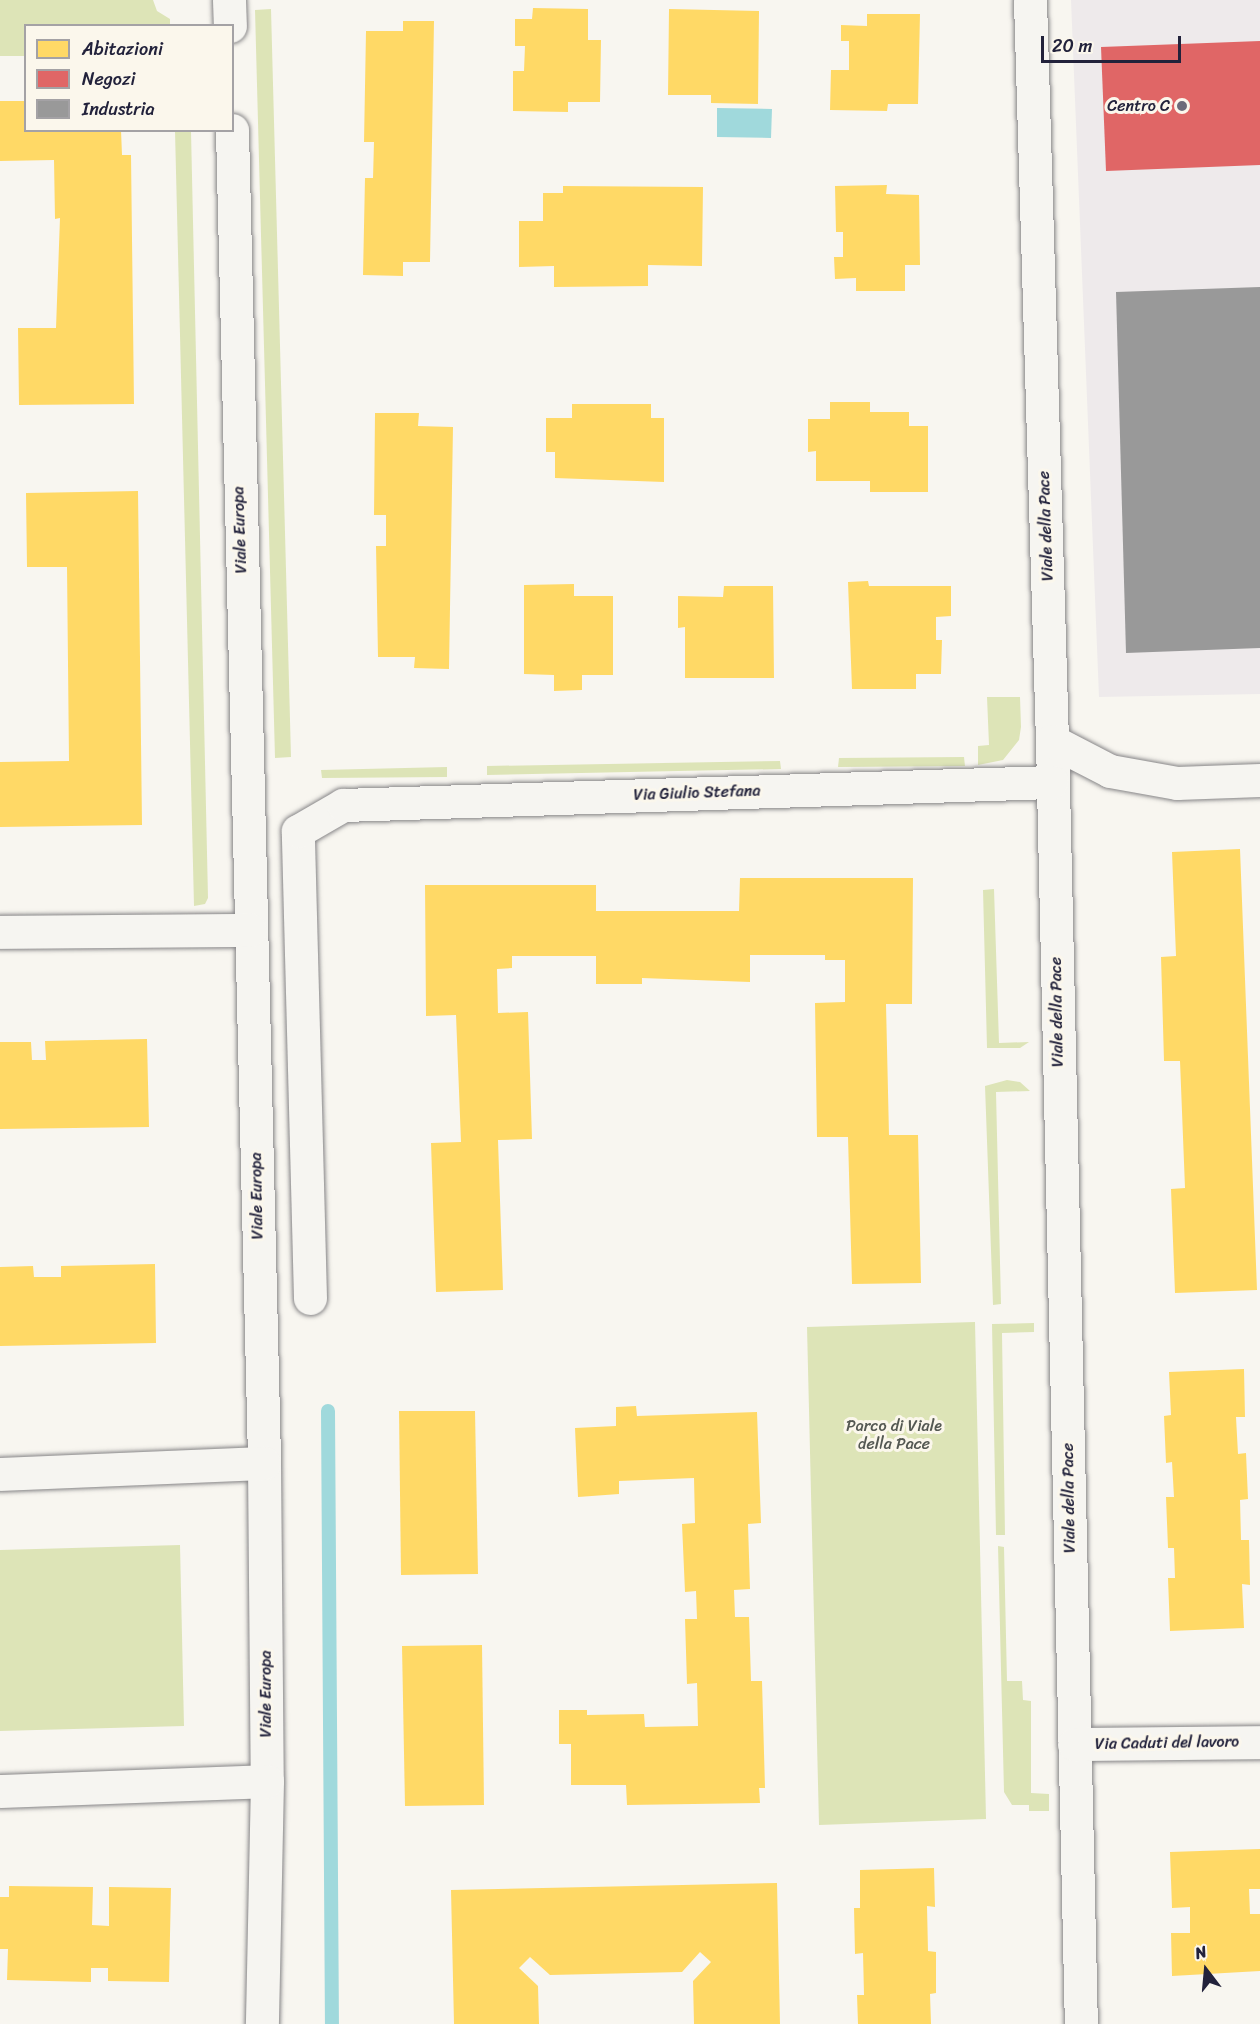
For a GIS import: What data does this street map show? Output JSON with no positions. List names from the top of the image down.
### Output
{
  "streets": {
    "street": [
      "Viale della Pace",
      "Viale Europa",
      "Via Giulio Stefana",
      "Via Caduti del lavoro"
    ]
  },
  "crossings": [
    ["Viale della Pace", "Via Giulio Stefana"],
    ["Viale della Pace", "Via Caduti del lavoro"]
  ],
  "parks": ["Parco di Viale della Pace"],
  "places": ["Centro C"],
  "legend": ["Abitazioni", "Negozi", "Industria"],
  "scale_bar": "20 m",
  "north": "top"
}
